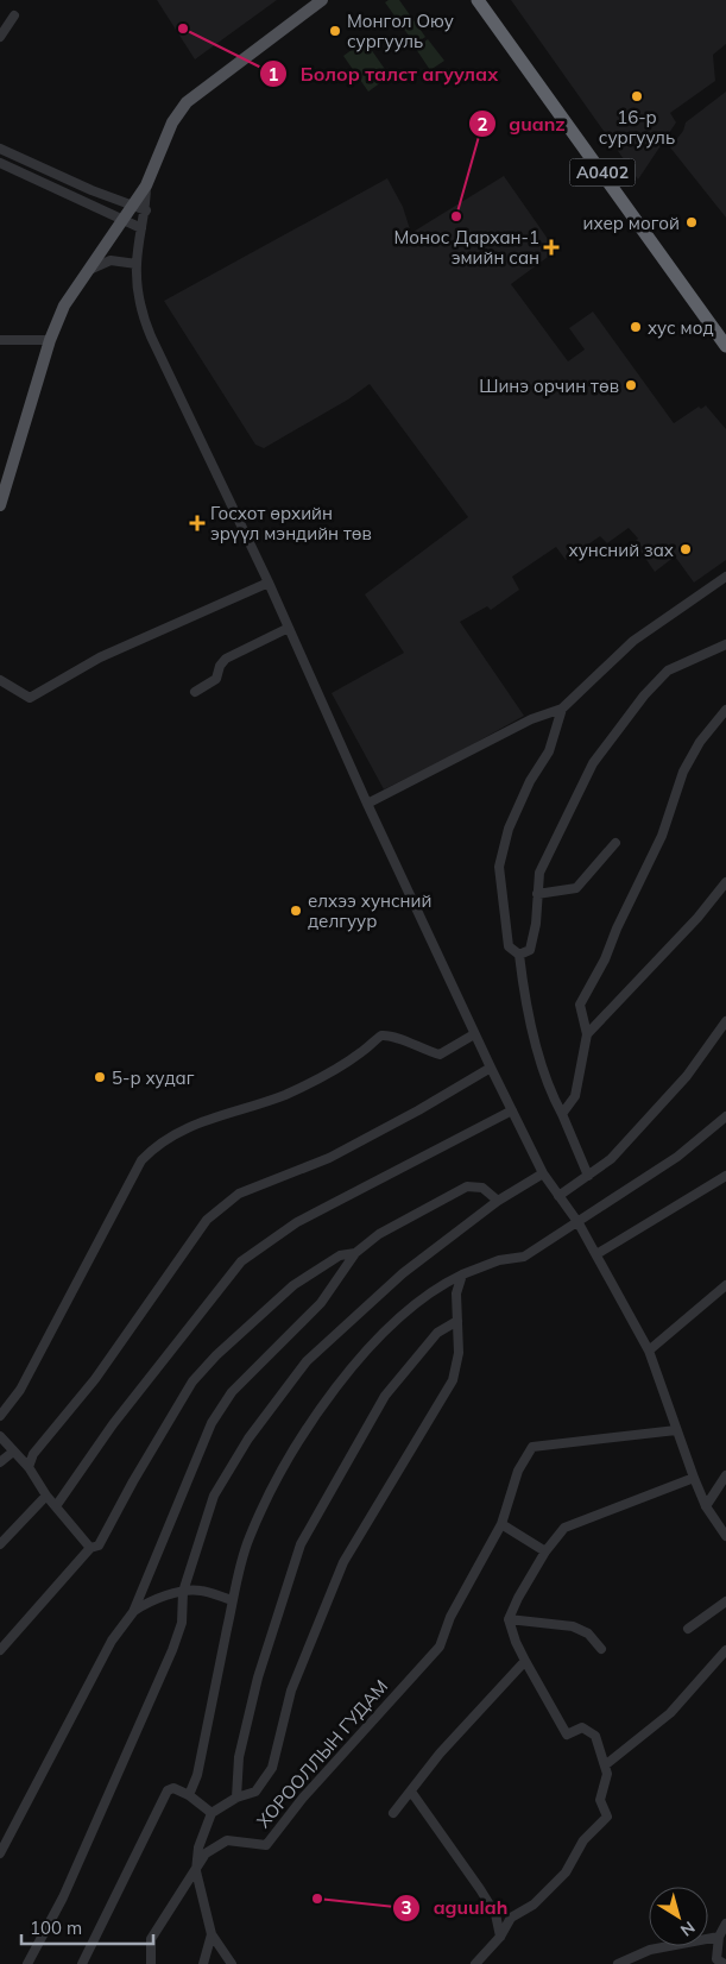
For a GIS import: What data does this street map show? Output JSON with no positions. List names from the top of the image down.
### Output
{
  "streets": {
    "highway": ["A0402"],
    "street": ["ХОРООЛЛЫН ГУДАМ"]
  },
  "places": {
    "other": [
      "Болор талст агуулах",
      "Монгол Оюу сургууль",
      "16-р сургууль",
      "guanz",
      "ихер могой",
      "хус мод",
      "Шинэ орчин төв",
      "хунсний зах",
      "елхээ хунсний делгуур",
      "5-р худаг",
      "aguulah"
    ],
    "health": ["Монос Дархан-1 эмийн сан", "Госхот өрхийн эрүүл мэндийн төв"]
  },
  "scale_bar": "100 m",
  "north": "bottom right"
}
